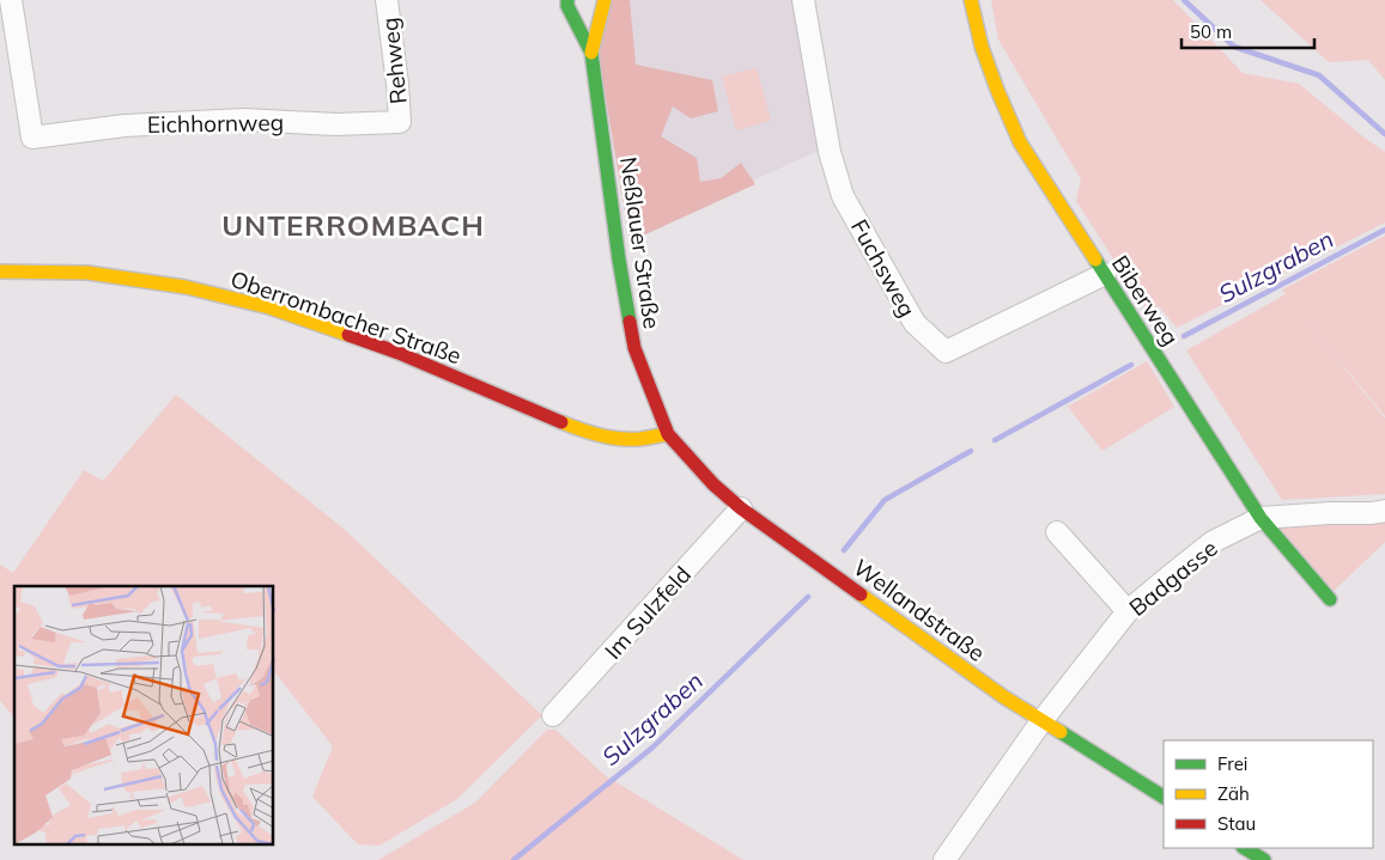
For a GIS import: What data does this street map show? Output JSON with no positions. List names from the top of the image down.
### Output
{
  "streets": {
    "street": [
      "Rehweg",
      "Eichhornweg",
      "Neßlauer Straße",
      "Fuchsweg",
      "Biberweg",
      "Oberrombacher Straße",
      "Badgasse",
      "Wellandstraße",
      "Im Sulzfeld"
    ]
  },
  "crossings": [
    ["Rehweg", "Eichhornweg"],
    ["Neßlauer Straße", "Oberrombacher Straße"],
    ["Neßlauer Straße", "Wellandstraße"],
    ["Fuchsweg", "Biberweg"],
    ["Biberweg", "Badgasse"],
    ["Oberrombacher Straße", "Wellandstraße"],
    ["Badgasse", "Wellandstraße"],
    ["Wellandstraße", "Im Sulzfeld"]
  ],
  "districts": ["UNTERROMBACH"],
  "water": ["Sulzgraben"],
  "legend": ["Frei", "Zäh", "Stau"],
  "scale_bar": "50 m"
}
